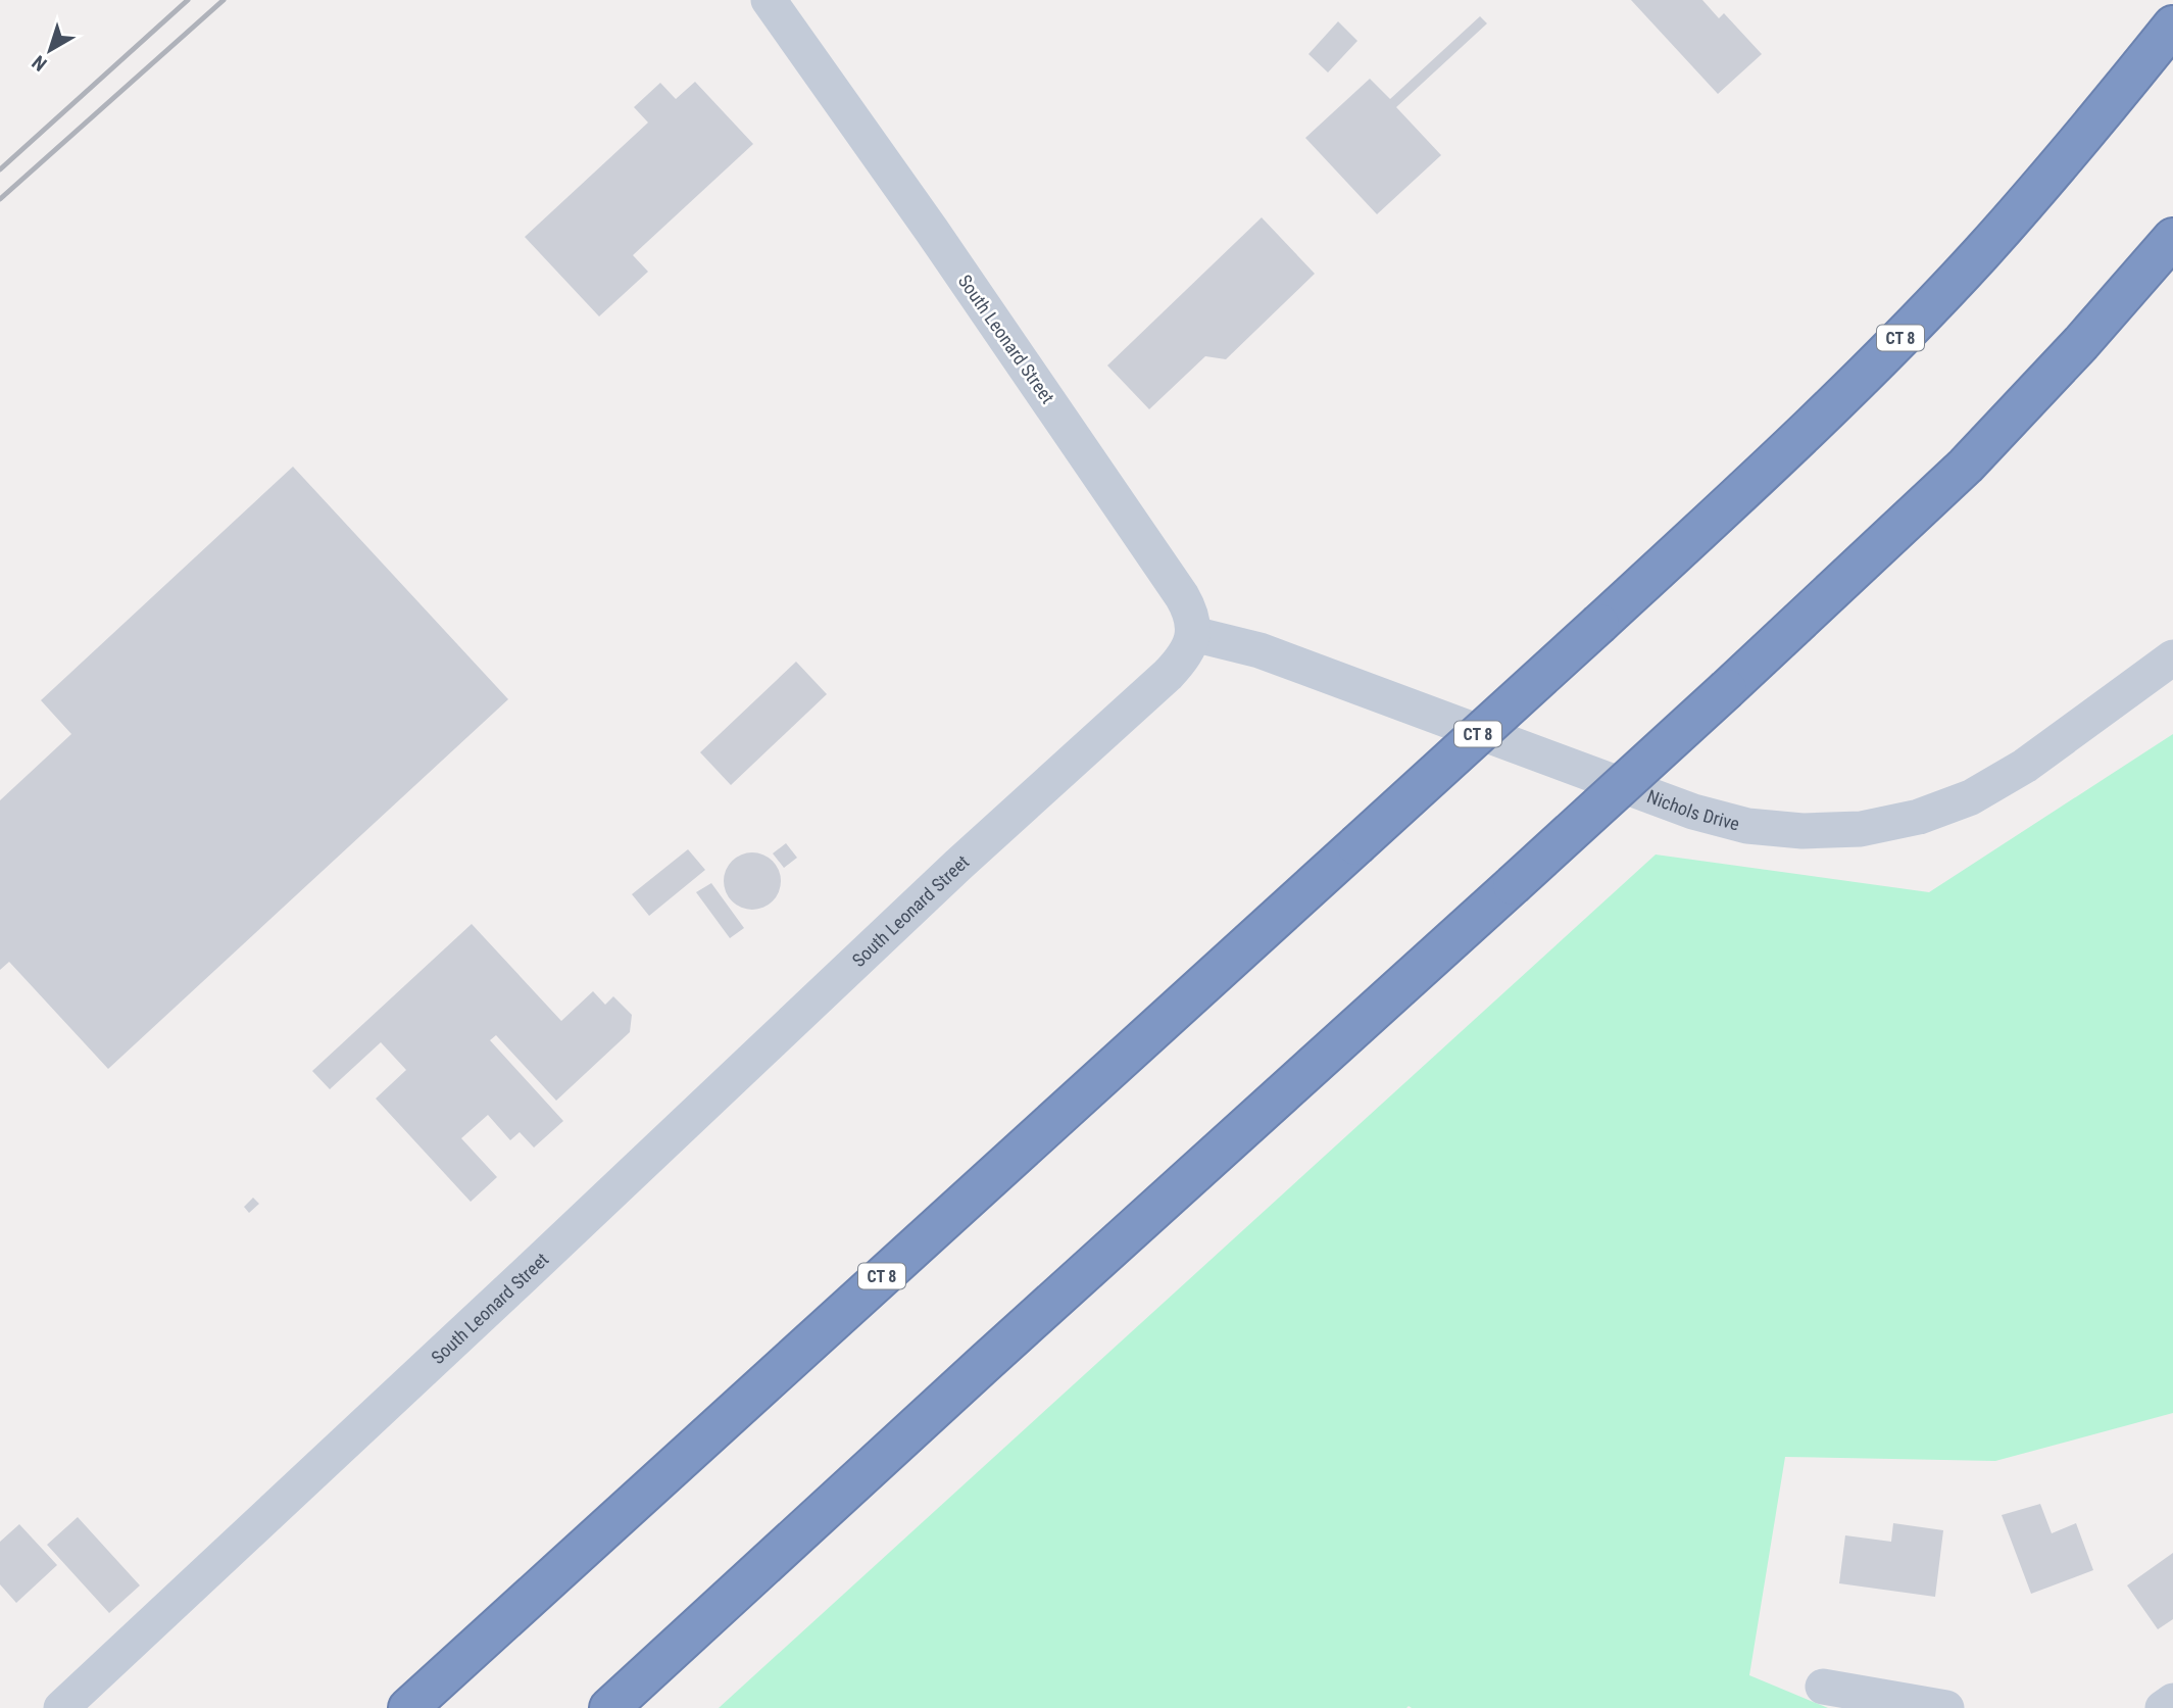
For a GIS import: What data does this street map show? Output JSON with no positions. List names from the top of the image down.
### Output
{
  "streets": {
    "highway": ["CT 8"],
    "street": ["South Leonard Street", "Nichols Drive"]
  },
  "crossings": [
    ["South Leonard Street", "Nichols Drive"]
  ],
  "north": "bottom left"
}
